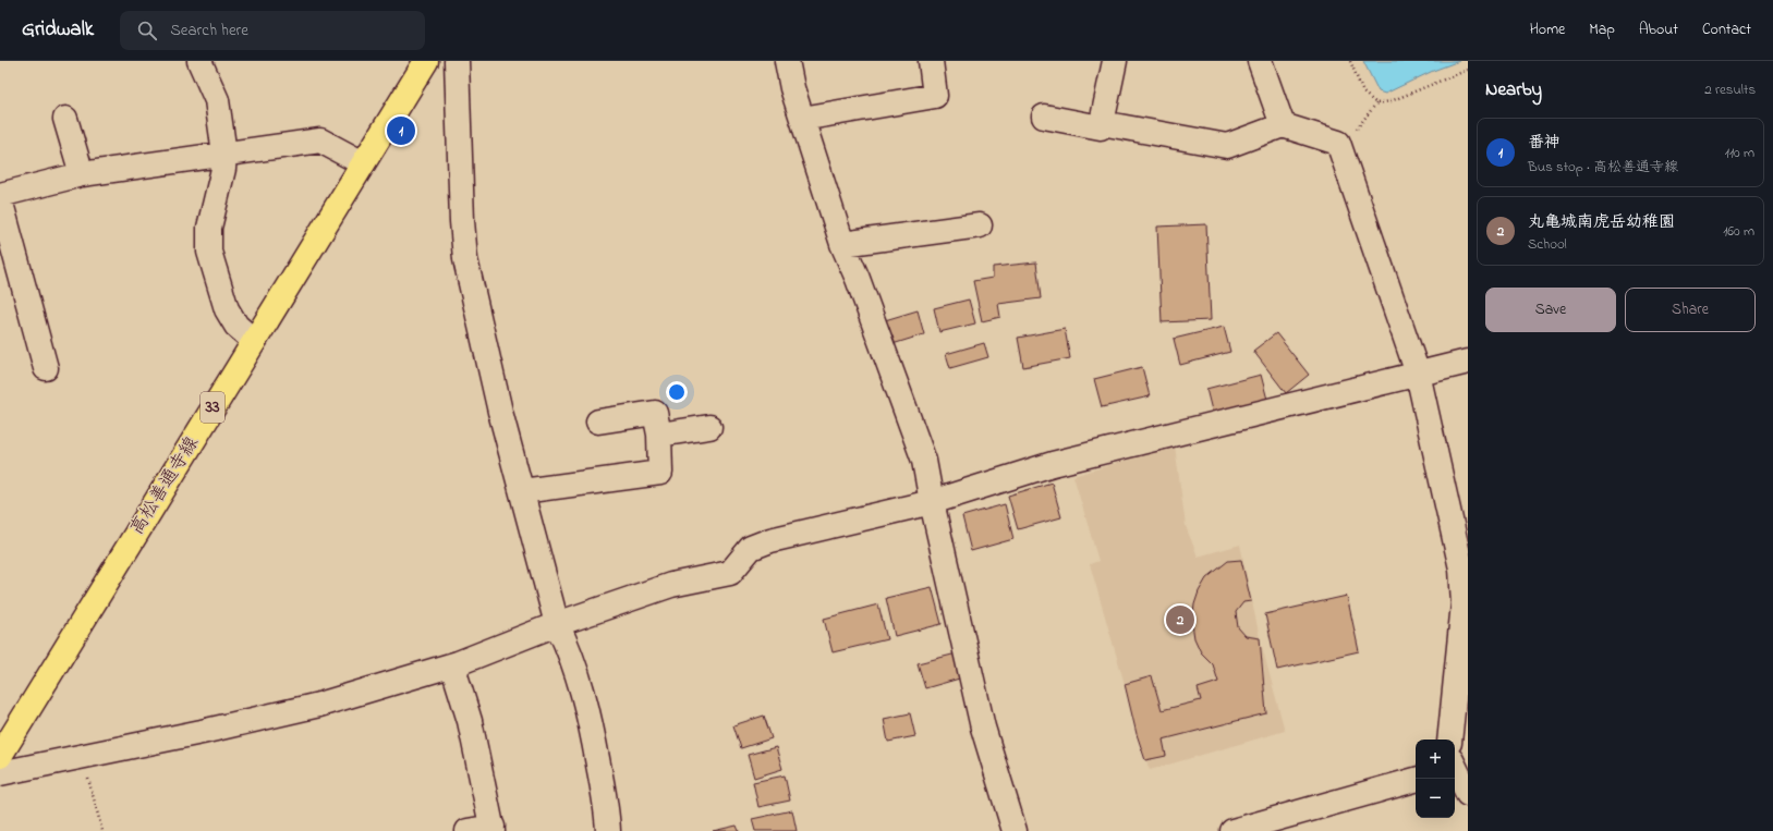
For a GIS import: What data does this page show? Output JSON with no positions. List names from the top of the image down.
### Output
{
  "streets": {
    "main road": ["33", "高松善通寺線"]
  },
  "page": {
    "header": "Gridwalk",
    "search": "Search here",
    "nav": [
      "Home",
      "Map",
      "About",
      "Contact"
    ],
    "heading": ["Nearby", "2 results"],
    "pins": ["1", "2"],
    "list": [
      {
        "mark": "1",
        "name": "番神",
        "note": "Bus stop · 高松善通寺線",
        "value": "110 m"
      },
      {
        "mark": "2",
        "name": "丸亀城南虎岳幼稚園",
        "note": "School",
        "value": "160 m"
      }
    ],
    "buttons": ["Save", "Share"],
    "map_buttons": ["+", "−"]
  }
}
